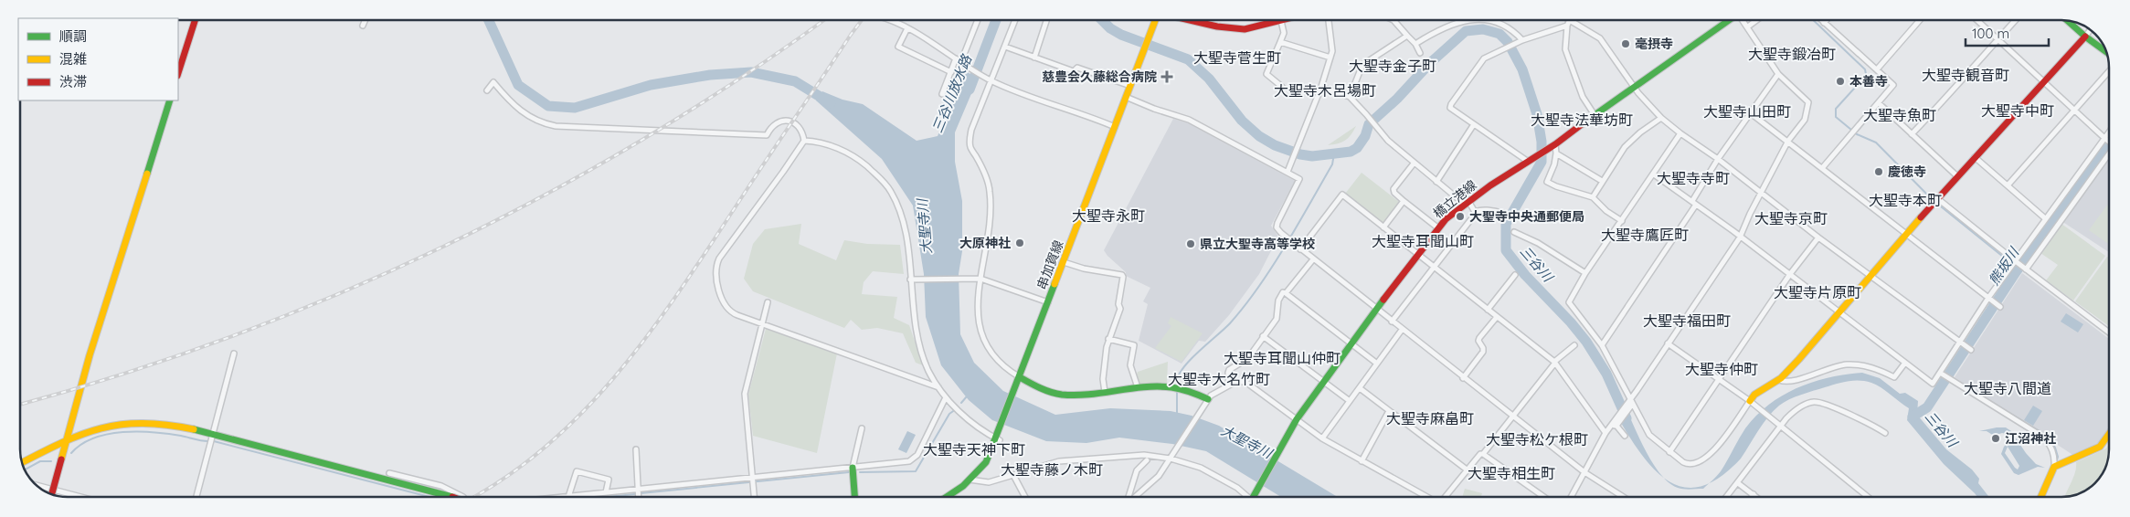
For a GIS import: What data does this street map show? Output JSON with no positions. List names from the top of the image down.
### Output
{
  "streets": {
    "main road": ["橋立港線", "串加賀線"]
  },
  "districts": [
    "大聖寺鍛冶町",
    "大聖寺菅生町",
    "大聖寺金子町",
    "大聖寺観音町",
    "大聖寺木呂場町",
    "大聖寺中町",
    "大聖寺山田町",
    "大聖寺魚町",
    "大聖寺法華坊町",
    "大聖寺寺町",
    "大聖寺本町",
    "大聖寺永町",
    "大聖寺京町",
    "大聖寺鷹匠町",
    "大聖寺耳聞山町",
    "大聖寺片原町",
    "大聖寺福田町",
    "大聖寺耳聞山仲町",
    "大聖寺仲町",
    "大聖寺大名竹町",
    "大聖寺八間道",
    "大聖寺麻畠町",
    "大聖寺松ケ根町",
    "大聖寺天神下町",
    "大聖寺藤ノ木町",
    "大聖寺相生町"
  ],
  "water": [
    "三谷川放水路",
    "大聖寺川",
    "三谷川",
    "熊坂川"
  ],
  "places": {
    "other": [
      "毫摂寺",
      "本善寺",
      "慶徳寺",
      "大聖寺中央通郵便局",
      "大原神社",
      "県立大聖寺高等学校",
      "江沼神社"
    ],
    "health": ["慈豊会久藤総合病院"]
  },
  "legend": ["順調", "混雑", "渋滞"],
  "scale_bar": "100 m"
}
